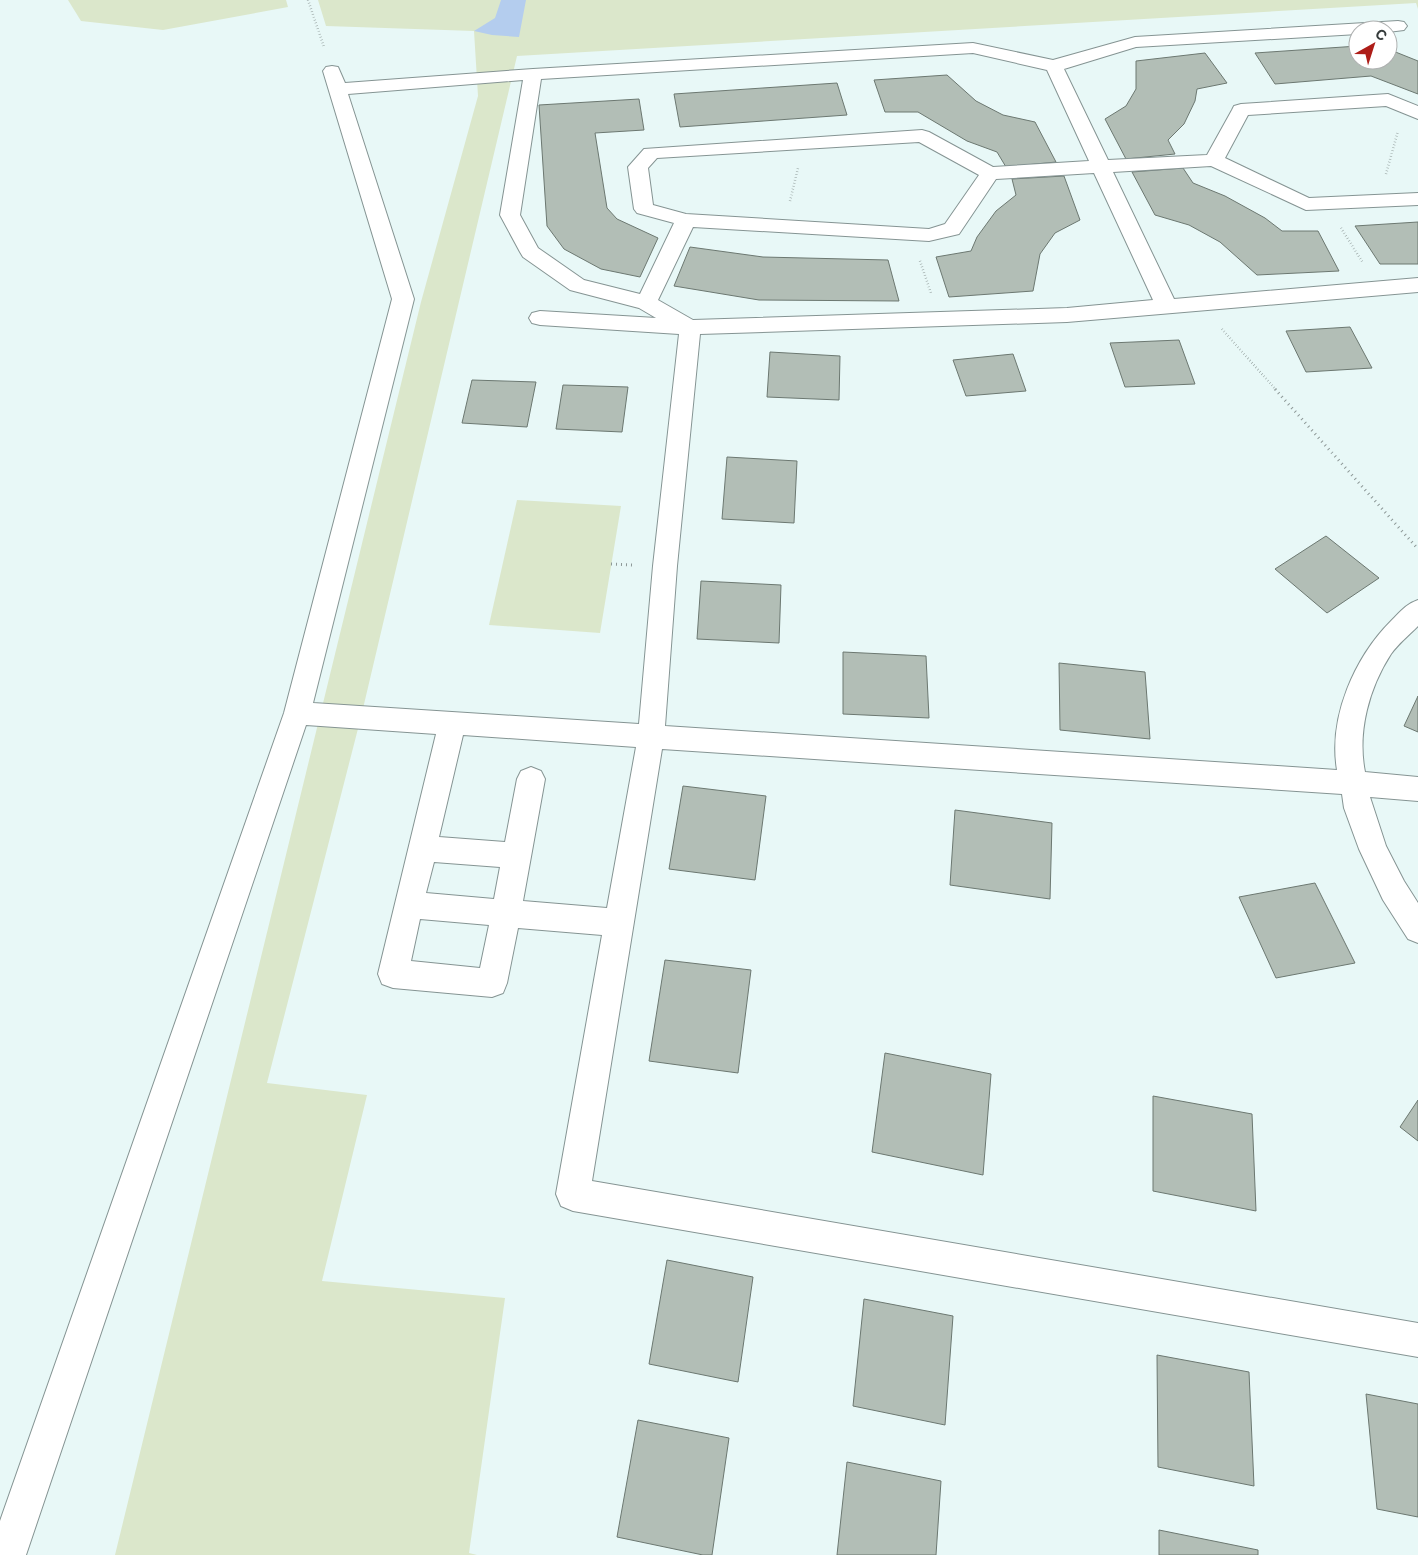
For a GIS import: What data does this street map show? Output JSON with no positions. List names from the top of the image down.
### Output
{
  "north": "top right"
}
